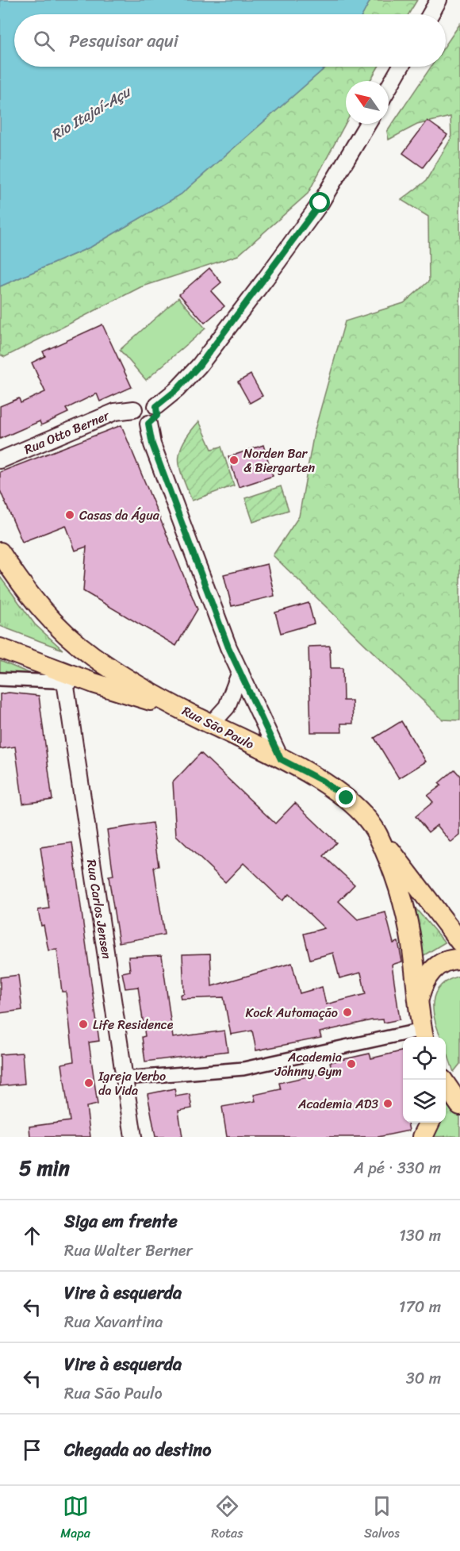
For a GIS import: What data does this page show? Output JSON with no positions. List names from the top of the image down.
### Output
{
  "streets": {
    "main road": ["Rua São Paulo"],
    "street": ["Rua Otto Berner", "Rua Carlos Jensen"]
  },
  "water": ["Rio Itajaí-Açu"],
  "places": [
    "Norden Bar & Biergarten",
    "Casas da Água",
    "Kock Automação",
    "Life Residence",
    "Academia Johnny Gym",
    "Igreja Verbo da Vida",
    "Academia AD3"
  ],
  "north": "top left",
  "page": {
    "search": "Pesquisar aqui",
    "heading": ["5 min", "A pé · 330 m"],
    "list": [
      ["Siga em frente", "Rua Walter Berner", "130 m"],
      ["Vire à esquerda", "Rua Xavantina", "170 m"],
      ["Vire à esquerda", "Rua São Paulo", "30 m"],
      "Chegada ao destino"
    ],
    "nav": ["Mapa", "Rotas", "Salvos"]
  }
}
